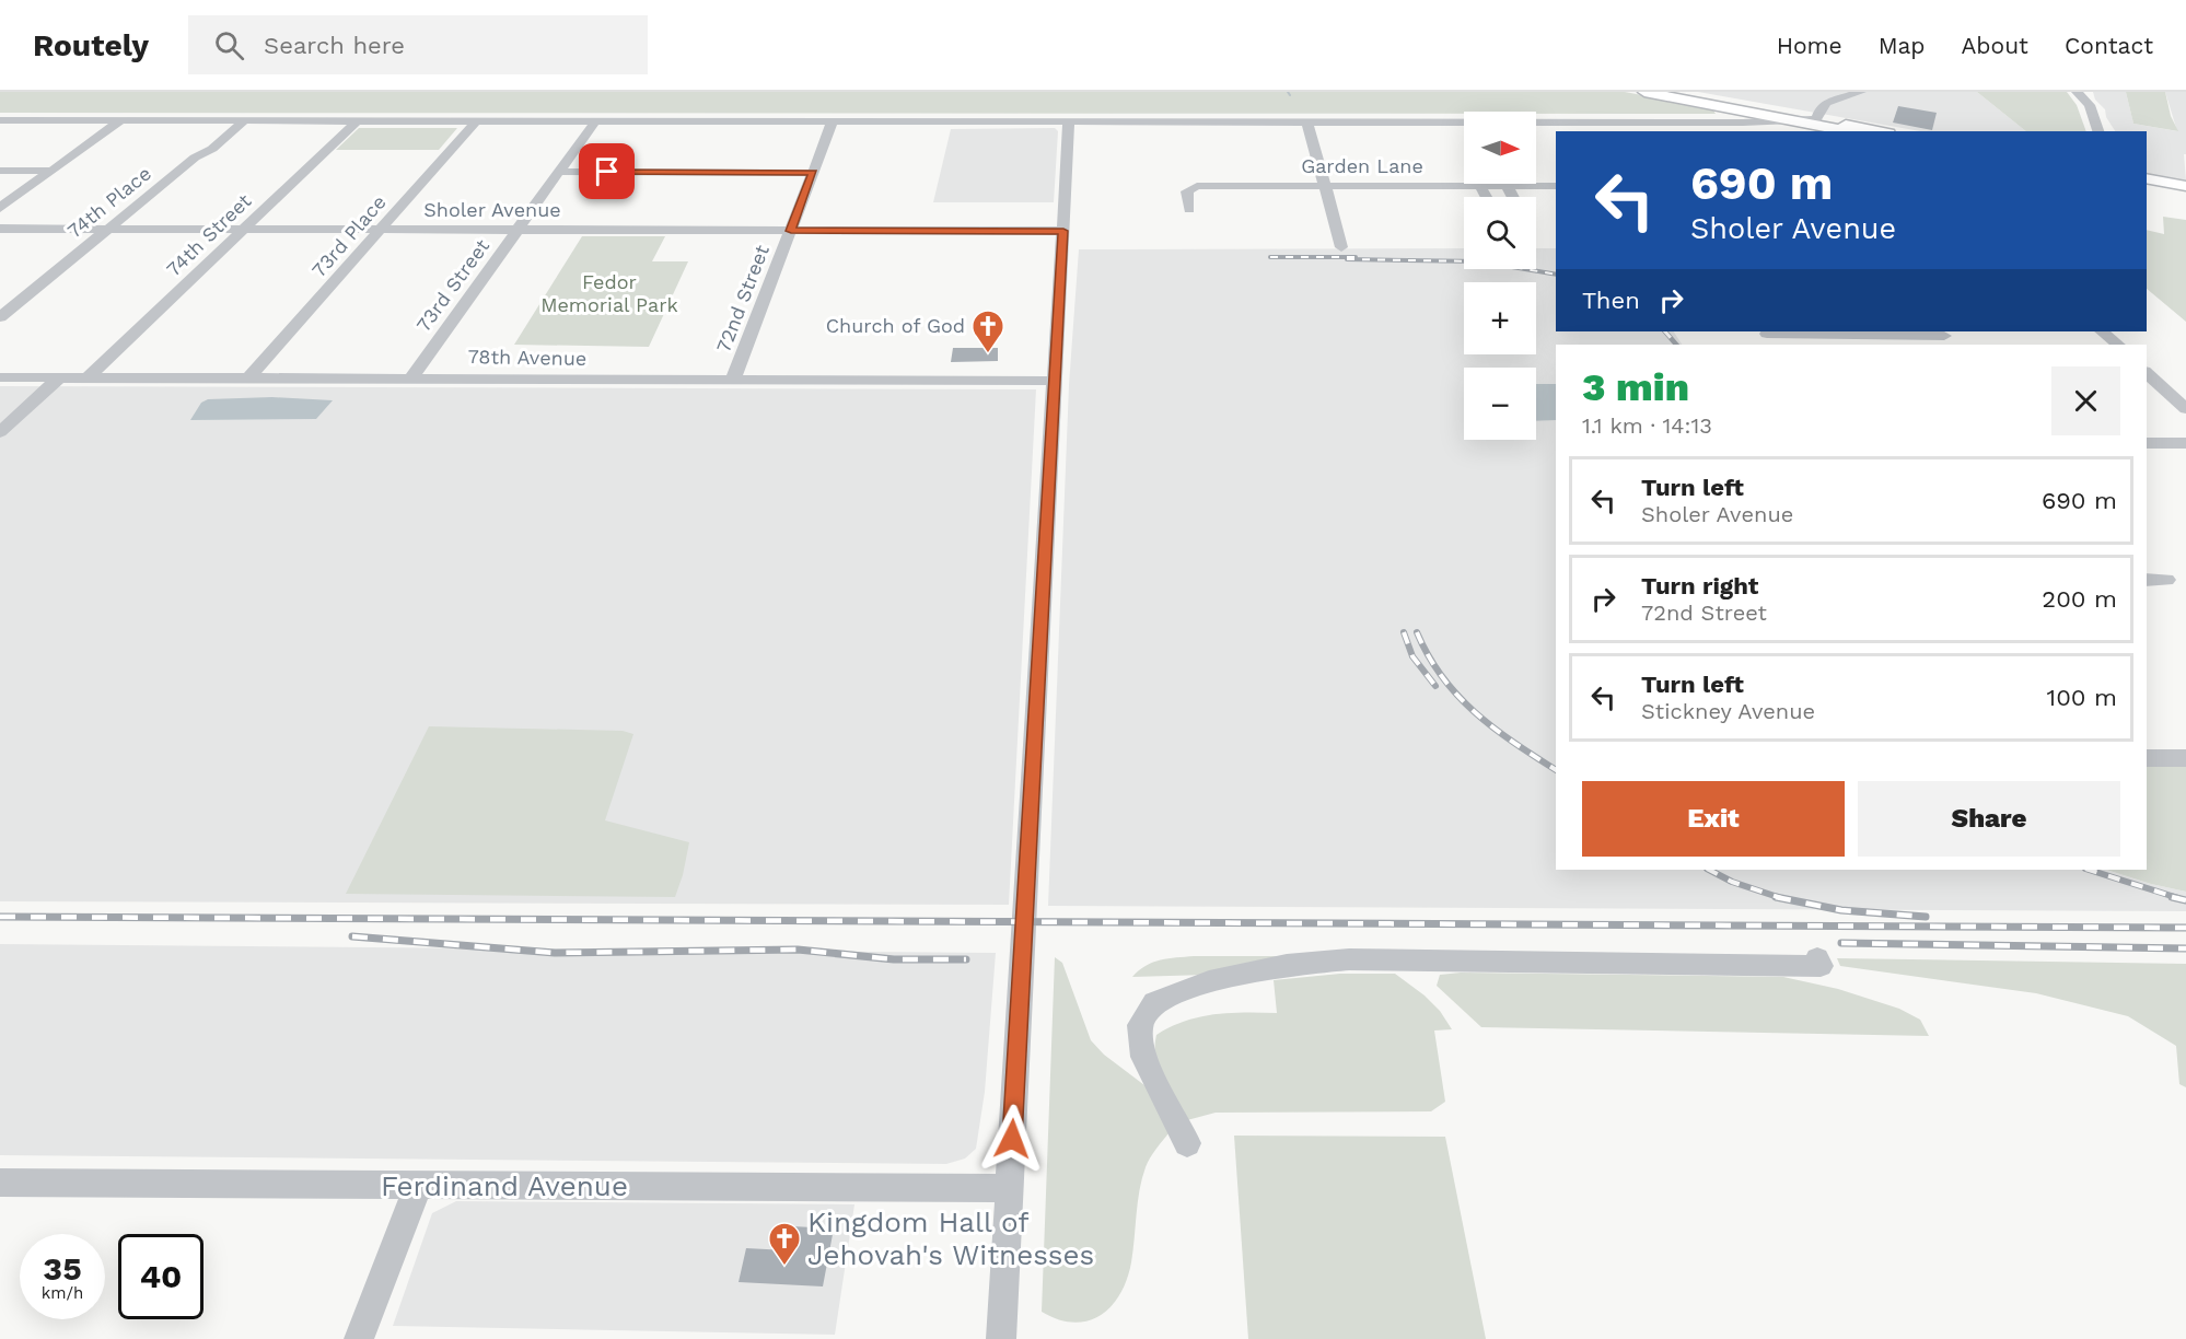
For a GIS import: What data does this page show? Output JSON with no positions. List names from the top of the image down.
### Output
{
  "streets": {
    "street": [
      "Garden Lane",
      "74th Place",
      "Sholer Avenue",
      "74th Street",
      "73rd Place",
      "73rd Street",
      "72nd Street",
      "78th Avenue",
      "Ferdinand Avenue"
    ]
  },
  "crossings": [
    ["74th Place", "Sholer Avenue"],
    ["Sholer Avenue", "74th Street"],
    ["Sholer Avenue", "73rd Place"],
    ["Sholer Avenue", "73rd Street"],
    ["Sholer Avenue", "72nd Street"],
    ["74th Street", "78th Avenue"],
    ["73rd Place", "78th Avenue"],
    ["73rd Street", "78th Avenue"],
    ["72nd Street", "78th Avenue"]
  ],
  "parks": ["Fedor Memorial Park"],
  "places": {
    "church": ["Church of God", "Kingdom Hall of Jehovah's Witnesses"]
  },
  "north": "right",
  "page": {
    "header": "Routely",
    "search": "Search here",
    "nav": [
      "Home",
      "Map",
      "About",
      "Contact"
    ],
    "map_buttons": ["+", "−"],
    "turn": ["690 m", "Sholer Avenue"],
    "then": "Then",
    "heading": ["3 min", "1.1 km · 14:13"],
    "list": [
      {
        "name": "Turn left",
        "note": "Sholer Avenue",
        "value": "690 m"
      },
      {
        "name": "Turn right",
        "note": "72nd Street",
        "value": "200 m"
      },
      {
        "name": "Turn left",
        "note": "Stickney Avenue",
        "value": "100 m"
      }
    ],
    "buttons": ["Exit", "Share"],
    "speed": "35 km/h",
    "limit": "40"
  }
}
